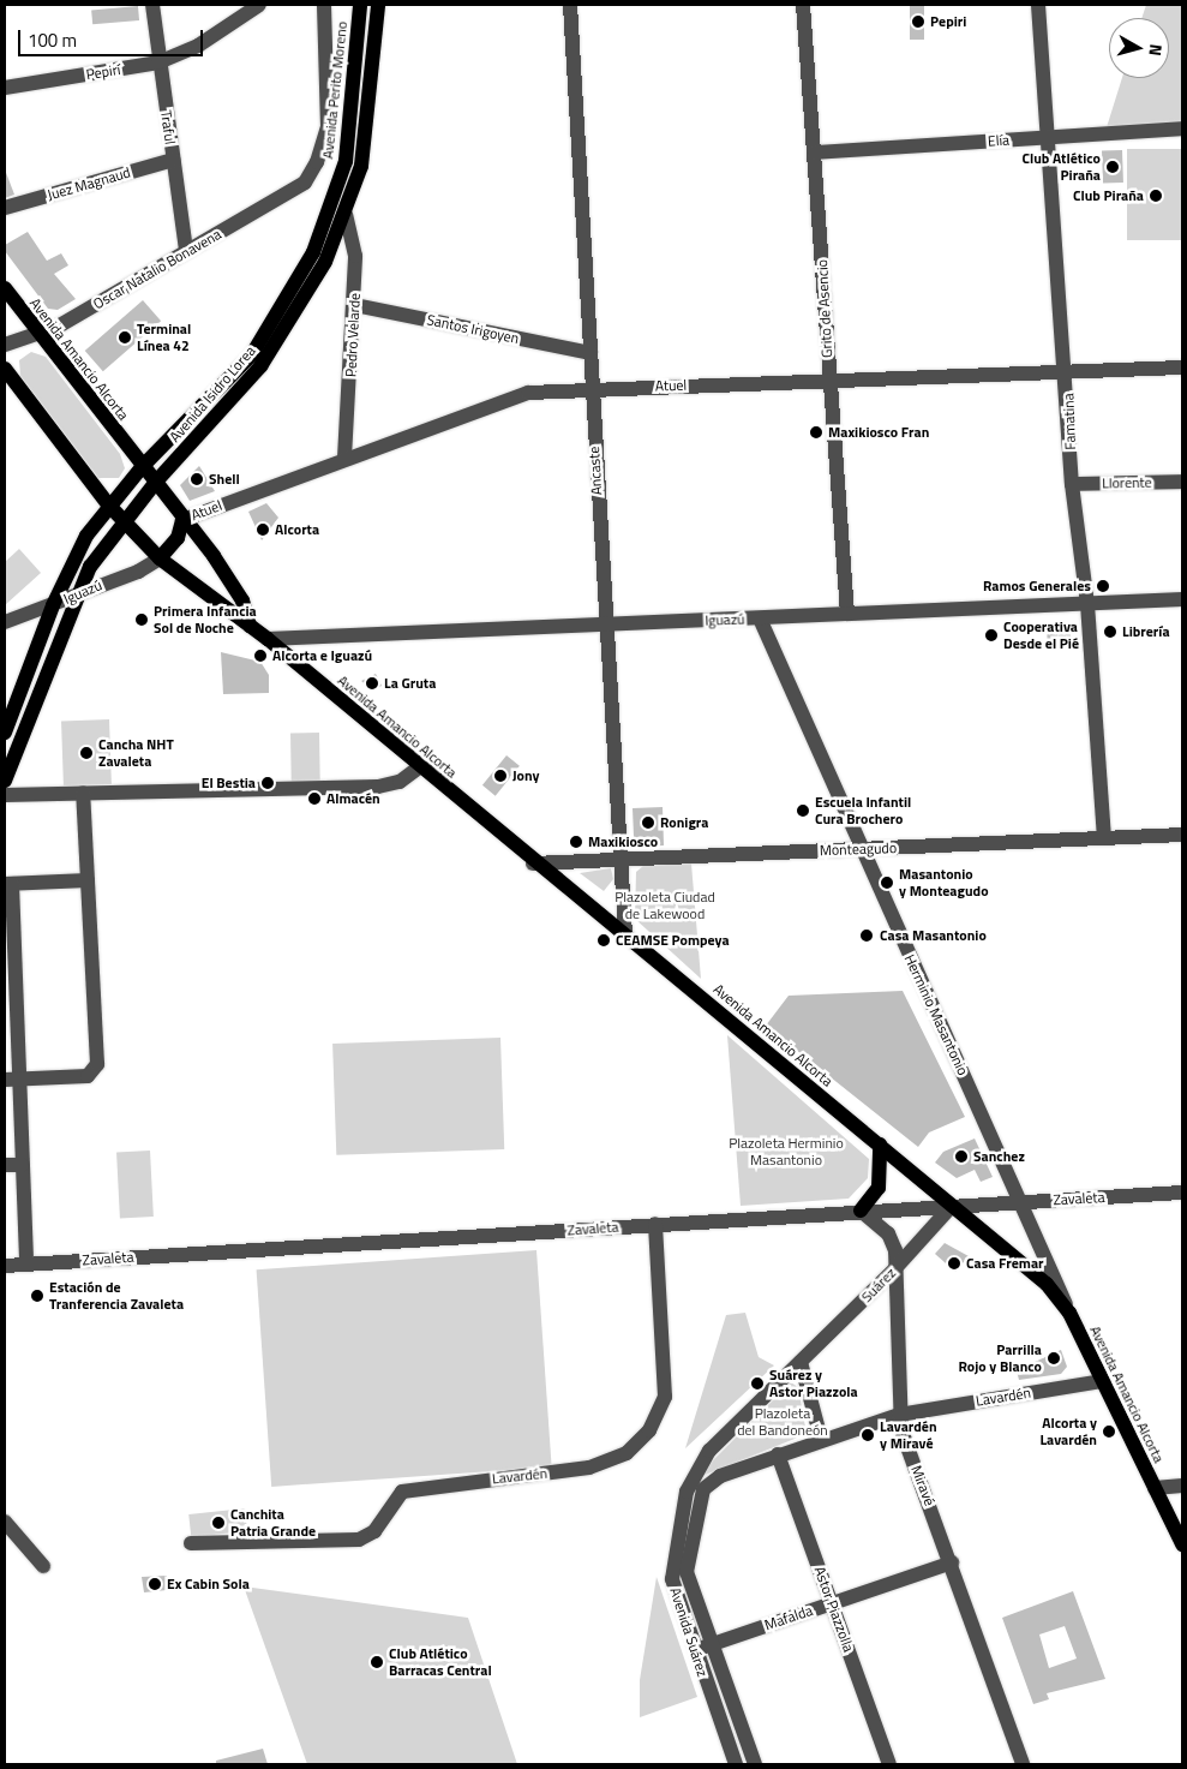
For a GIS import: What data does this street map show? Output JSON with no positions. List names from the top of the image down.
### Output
{
  "streets": {
    "main road": ["Avenida Perito Moreno", "Avenida Amancio Alcorta", "Avenida Isidro Lorea"],
    "street": [
      "Pepirí",
      "Traful",
      "Elía",
      "Juez Magnaud",
      "Oscar Natalio Bonavena",
      "Grito de Asencio",
      "Santos Irigoyen",
      "Pedro Velarde",
      "Atuel",
      "Famatina",
      "Ancaste",
      "Llorente",
      "Iguazú",
      "Monteagudo",
      "Herminio Masantonio",
      "Zavaleta",
      "Suárez",
      "Lavardén",
      "Miravé",
      "Astor Piazzolla",
      "Mafalda",
      "Avenida Suárez"
    ]
  },
  "crossings": [
    ["Pepirí", "Traful"],
    ["Avenida Perito Moreno", "Avenida Isidro Lorea"],
    ["Traful", "Juez Magnaud"],
    ["Traful", "Oscar Natalio Bonavena"],
    ["Elía", "Grito de Asencio"],
    ["Elía", "Famatina"],
    ["Oscar Natalio Bonavena", "Avenida Amancio Alcorta"],
    ["Grito de Asencio", "Atuel"],
    ["Grito de Asencio", "Iguazú"],
    ["Santos Irigoyen", "Pedro Velarde"],
    ["Santos Irigoyen", "Ancaste"],
    ["Pedro Velarde", "Atuel"],
    ["Pedro Velarde", "Avenida Isidro Lorea"],
    ["Avenida Amancio Alcorta", "Atuel"],
    ["Avenida Amancio Alcorta", "Avenida Isidro Lorea"],
    ["Avenida Amancio Alcorta", "Ancaste"],
    ["Avenida Amancio Alcorta", "Iguazú"],
    ["Avenida Amancio Alcorta", "Monteagudo"],
    ["Avenida Amancio Alcorta", "Herminio Masantonio"],
    ["Avenida Amancio Alcorta", "Zavaleta"],
    ["Avenida Amancio Alcorta", "Suárez"],
    ["Avenida Amancio Alcorta", "Lavardén"],
    ["Atuel", "Famatina"],
    ["Atuel", "Ancaste"],
    ["Avenida Isidro Lorea", "Iguazú"],
    ["Famatina", "Llorente"],
    ["Famatina", "Iguazú"],
    ["Famatina", "Monteagudo"],
    ["Ancaste", "Iguazú"],
    ["Ancaste", "Monteagudo"],
    ["Iguazú", "Herminio Masantonio"],
    ["Monteagudo", "Herminio Masantonio"],
    ["Herminio Masantonio", "Zavaleta"],
    ["Zavaleta", "Suárez"],
    ["Zavaleta", "Lavardén"],
    ["Zavaleta", "Miravé"],
    ["Suárez", "Miravé"],
    ["Suárez", "Avenida Suárez"],
    ["Lavardén", "Miravé"],
    ["Lavardén", "Astor Piazzolla"],
    ["Lavardén", "Avenida Suárez"],
    ["Miravé", "Mafalda"],
    ["Astor Piazzolla", "Mafalda"],
    ["Mafalda", "Avenida Suárez"]
  ],
  "parks": ["Plazoleta Ciudad de Lakewood", "Plazoleta Herminio Masantonio", "Plazoleta del Bandoneón"],
  "places": [
    "Pepiri",
    "Club Atlético Piraña",
    "Club Piraña",
    "Terminal Línea 42",
    "Maxikiosco Fran",
    "Shell",
    "Alcorta",
    "Ramos Generales",
    "Primera Infancia Sol de Noche",
    "Librería",
    "Cooperativa Desde el Pié",
    "Alcorta e Iguazú",
    "La Gruta",
    "Cancha NHT Zavaleta",
    "Jony",
    "El Bestia",
    "Almacén",
    "Escuela Infantil Cura Brochero",
    "Ronigra",
    "Maxikiosco",
    "Masantonio y Monteagudo",
    "Casa Masantonio",
    "CEAMSE Pompeya",
    "Sanchez",
    "Casa Fremar",
    "Estación de Tranferencia Zavaleta",
    "Parrilla Rojo y Blanco",
    "Suárez y Astor Piazzola",
    "Alcorta y Lavardén",
    "Lavardén y Miravé",
    "Canchita Patria Grande",
    "Ex Cabin Sola",
    "Club Atlético Barracas Central"
  ],
  "scale_bar": "100 m",
  "north": "right"
}
